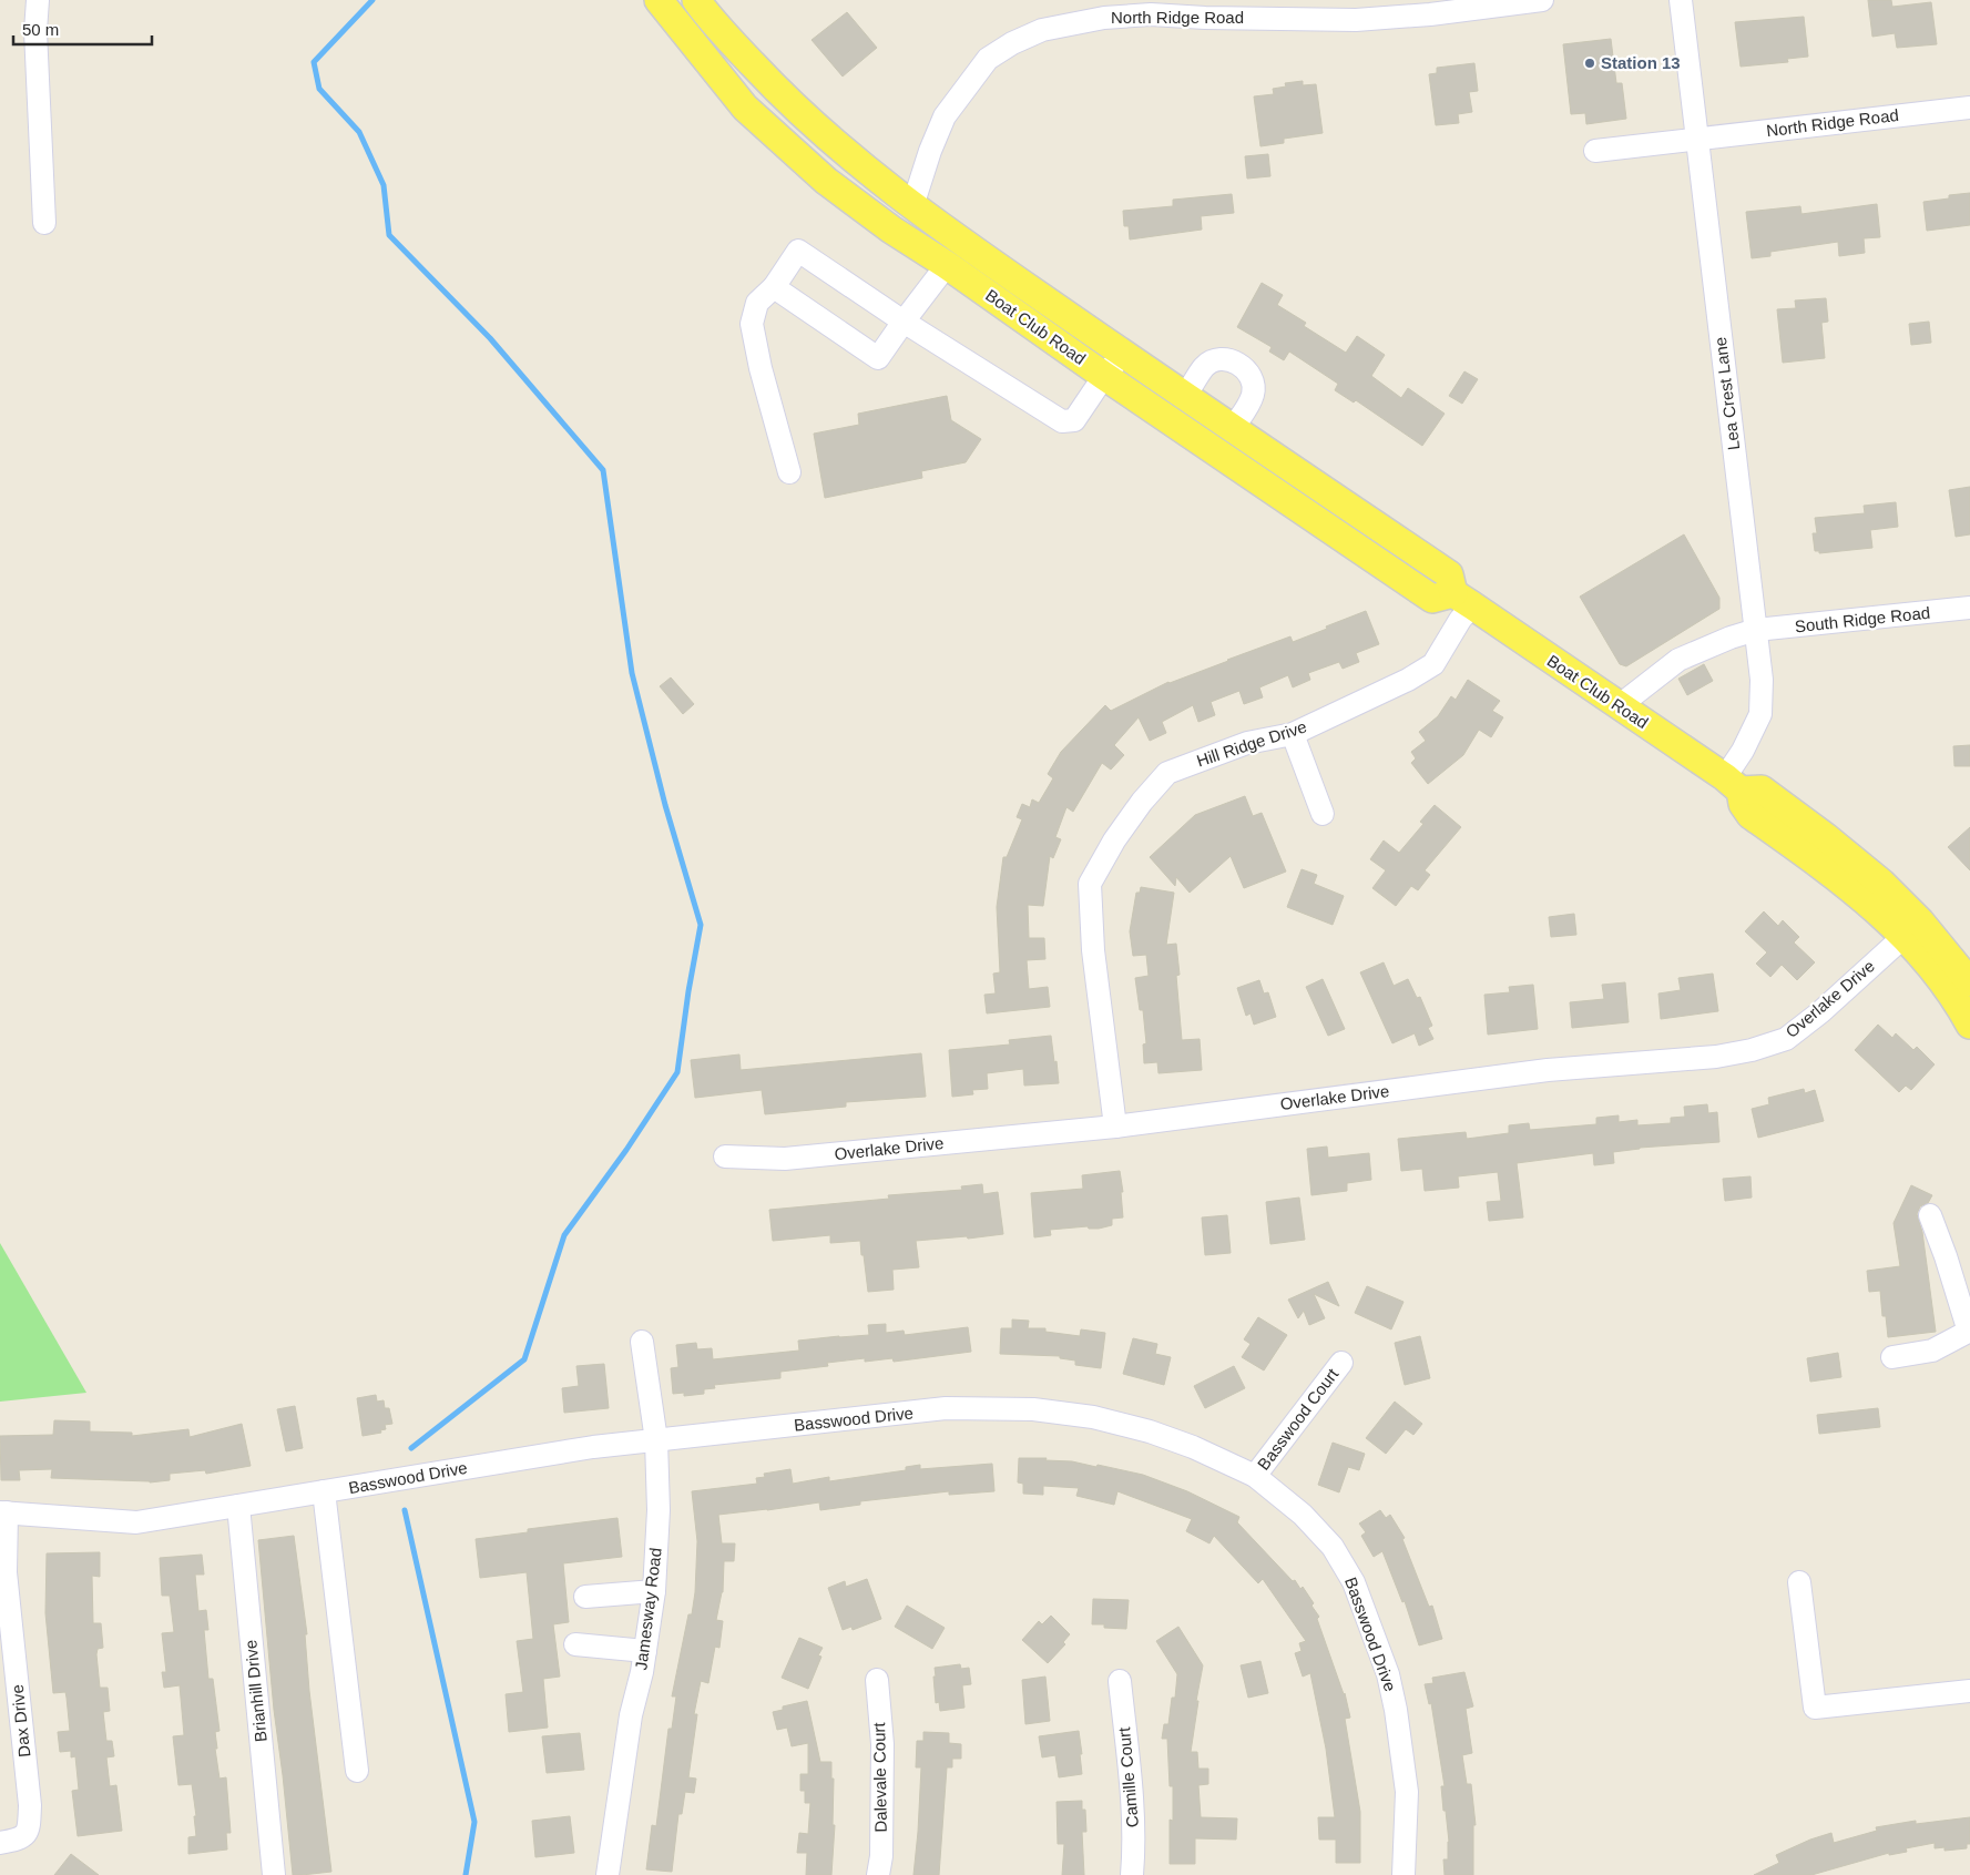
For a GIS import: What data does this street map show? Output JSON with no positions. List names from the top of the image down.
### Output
{
  "streets": {
    "main road": ["Boat Club Road"],
    "street": [
      "North Ridge Road",
      "Lea Crest Lane",
      "South Ridge Road",
      "Hill Ridge Drive",
      "Overlake Drive",
      "Basswood Drive",
      "Basswood Court",
      "Jamesway Road",
      "Brianhill Drive",
      "Dax Drive",
      "Dalevale Court",
      "Camille Court"
    ]
  },
  "crossings": [
    ["North Ridge Road", "Boat Club Road"],
    ["North Ridge Road", "Lea Crest Lane"],
    ["Boat Club Road", "Lea Crest Lane"],
    ["Boat Club Road", "South Ridge Road"],
    ["Boat Club Road", "Hill Ridge Drive"],
    ["Lea Crest Lane", "South Ridge Road"],
    ["Hill Ridge Drive", "Overlake Drive"],
    ["Basswood Drive", "Basswood Court"],
    ["Basswood Drive", "Jamesway Road"],
    ["Basswood Drive", "Brianhill Drive"],
    ["Basswood Drive", "Dax Drive"]
  ],
  "places": ["Station 13"],
  "scale_bar": "50 m"
}
